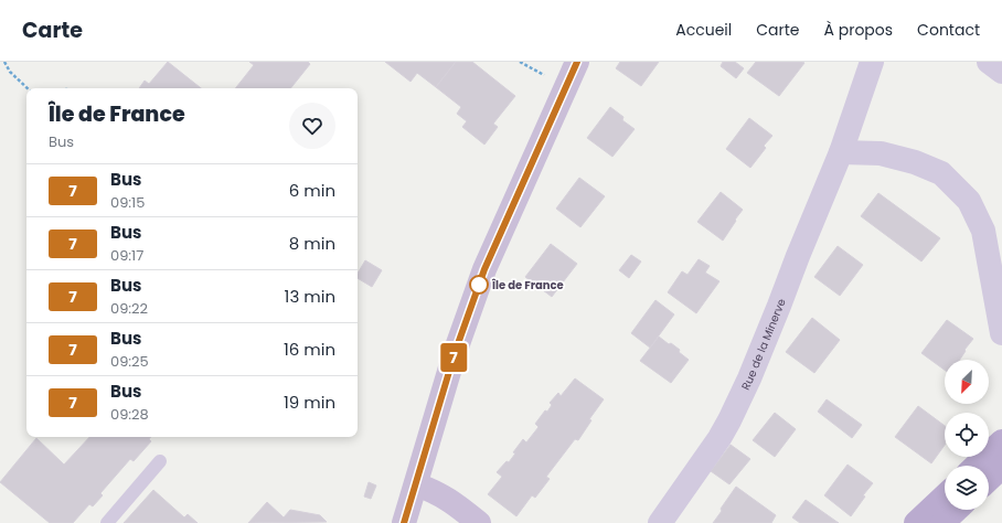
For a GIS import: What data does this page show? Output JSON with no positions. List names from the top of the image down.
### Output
{
  "streets": {
    "street": ["Rue de la Minerve"]
  },
  "places": ["Île de France"],
  "lines": ["bus line 7"],
  "north": "bottom left",
  "page": {
    "header": "Carte",
    "nav": [
      "Accueil",
      "Carte",
      "À propos",
      "Contact"
    ],
    "on_map": "7",
    "heading": ["Île de France", "Bus"],
    "list": [
      {
        "mark": "7",
        "name": "Bus",
        "note": "09:15",
        "value": "6 min"
      },
      {
        "mark": "7",
        "name": "Bus",
        "note": "09:17",
        "value": "8 min"
      },
      {
        "mark": "7",
        "name": "Bus",
        "note": "09:22",
        "value": "13 min"
      },
      {
        "mark": "7",
        "name": "Bus",
        "note": "09:25",
        "value": "16 min"
      },
      {
        "mark": "7",
        "name": "Bus",
        "note": "09:28",
        "value": "19 min"
      }
    ]
  }
}
